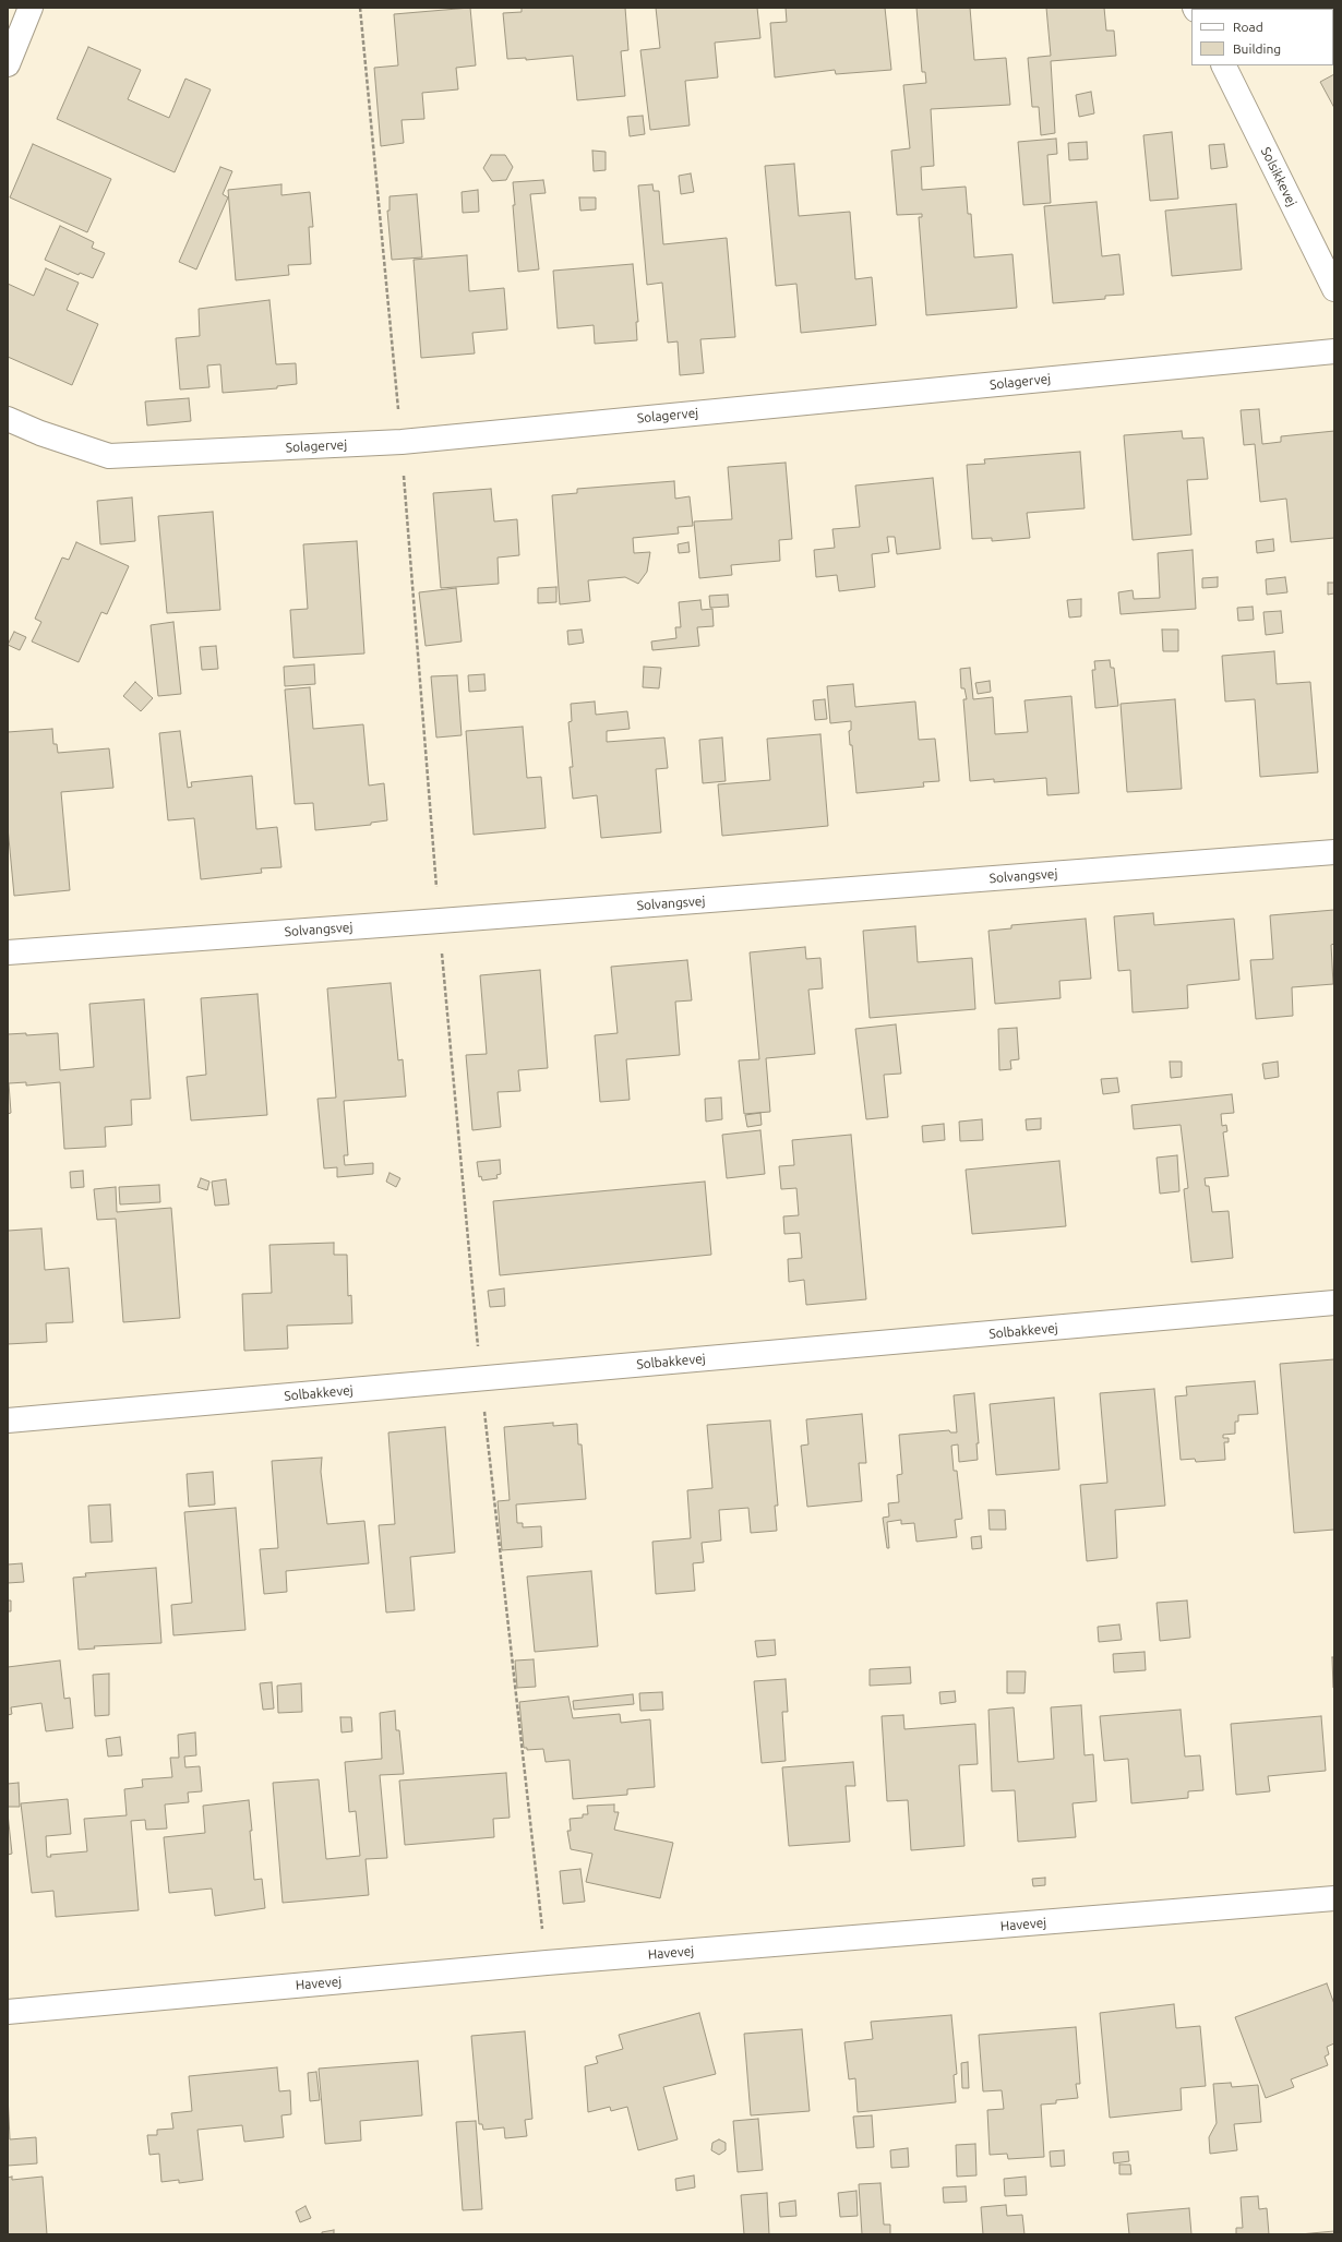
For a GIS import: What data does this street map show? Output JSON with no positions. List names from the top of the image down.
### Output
{
  "streets": {
    "street": [
      "Solsikkevej",
      "Solagervej",
      "Solvangsvej",
      "Solbakkevej",
      "Havevej"
    ]
  },
  "legend": ["Road", "Building"]
}
